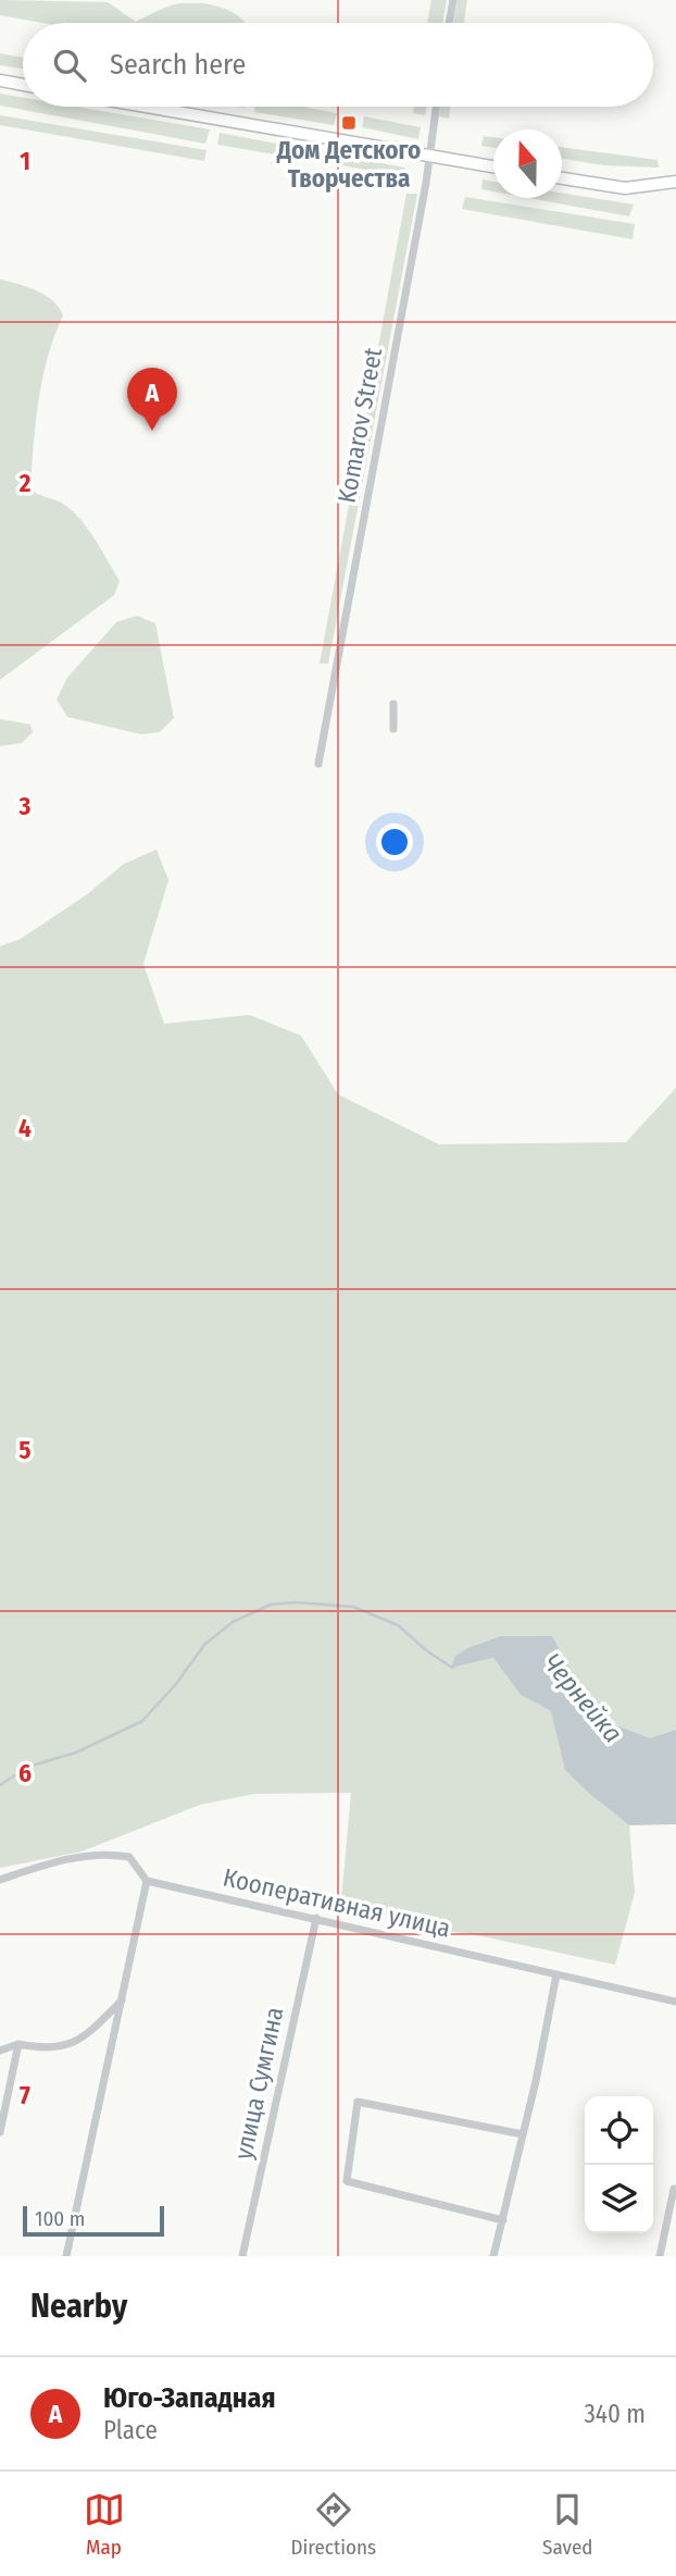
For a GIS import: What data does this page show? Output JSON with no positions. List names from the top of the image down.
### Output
{
  "streets": {
    "street": ["Komarov Street", "Кооперативная улица", "улица Сумгина"]
  },
  "crossings": [
    ["Кооперативная улица", "улица Сумгина"]
  ],
  "water": ["Чернейка"],
  "places": {
    "transit": ["Дом Детского Творчества"]
  },
  "scale_bar": "100 m",
  "north": "top",
  "page": {
    "search": "Search here",
    "pins": "A",
    "scale": "100 m",
    "heading": "Nearby",
    "list": [
      {
        "mark": "A",
        "name": "Юго-Западная",
        "note": "Place",
        "value": "340 m"
      }
    ],
    "nav": ["Map", "Directions", "Saved"]
  },
  "grid": {
    "rows": [
      "1",
      "2",
      "3",
      "4",
      "5",
      "6",
      "7"
    ]
  }
}
